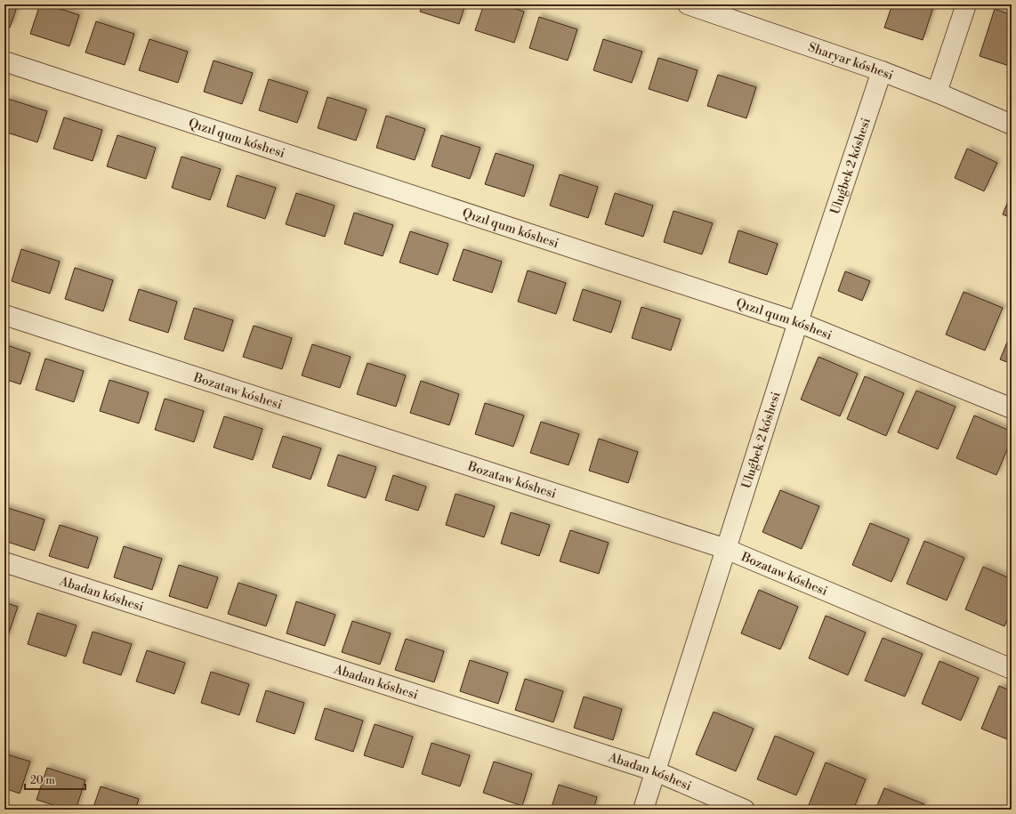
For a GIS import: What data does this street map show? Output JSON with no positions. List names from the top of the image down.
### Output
{
  "streets": {
    "street": [
      "Sharyar kóshesi",
      "Qızıl qum kóshesi",
      "Uluǵbek 2 kóshesi",
      "Bozataw kóshesi",
      "Abadan kóshesi"
    ]
  },
  "crossings": [
    ["Sharyar kóshesi", "Uluǵbek 2 kóshesi"],
    ["Qızıl qum kóshesi", "Uluǵbek 2 kóshesi"],
    ["Uluǵbek 2 kóshesi", "Bozataw kóshesi"],
    ["Uluǵbek 2 kóshesi", "Abadan kóshesi"]
  ],
  "scale_bar": "20 m"
}
